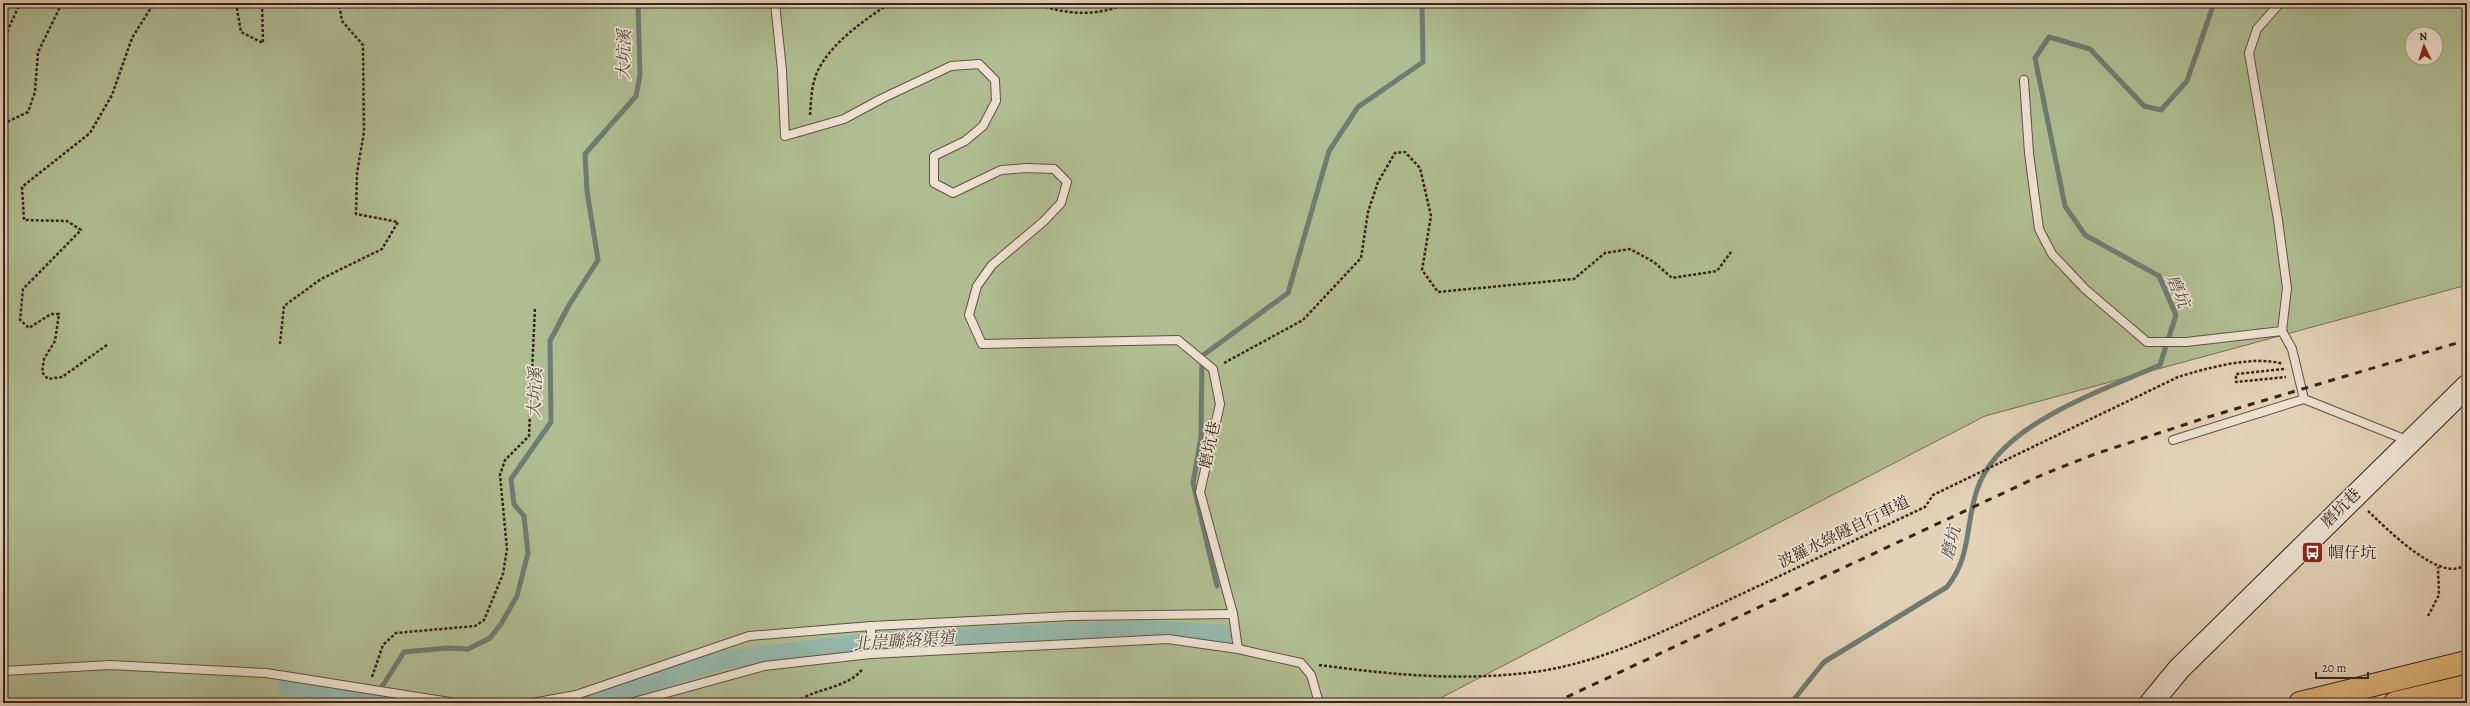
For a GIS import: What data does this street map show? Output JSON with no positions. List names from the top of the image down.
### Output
{
  "streets": {
    "street": ["磨坑巷"],
    "path": ["波羅水綠隧自行車道"]
  },
  "water": ["大坑溪", "磨坑", "北岸聯絡渠道"],
  "places": {
    "bus stop": ["帽仔坑"]
  },
  "scale_bar": "20 m",
  "north": "top"
}
